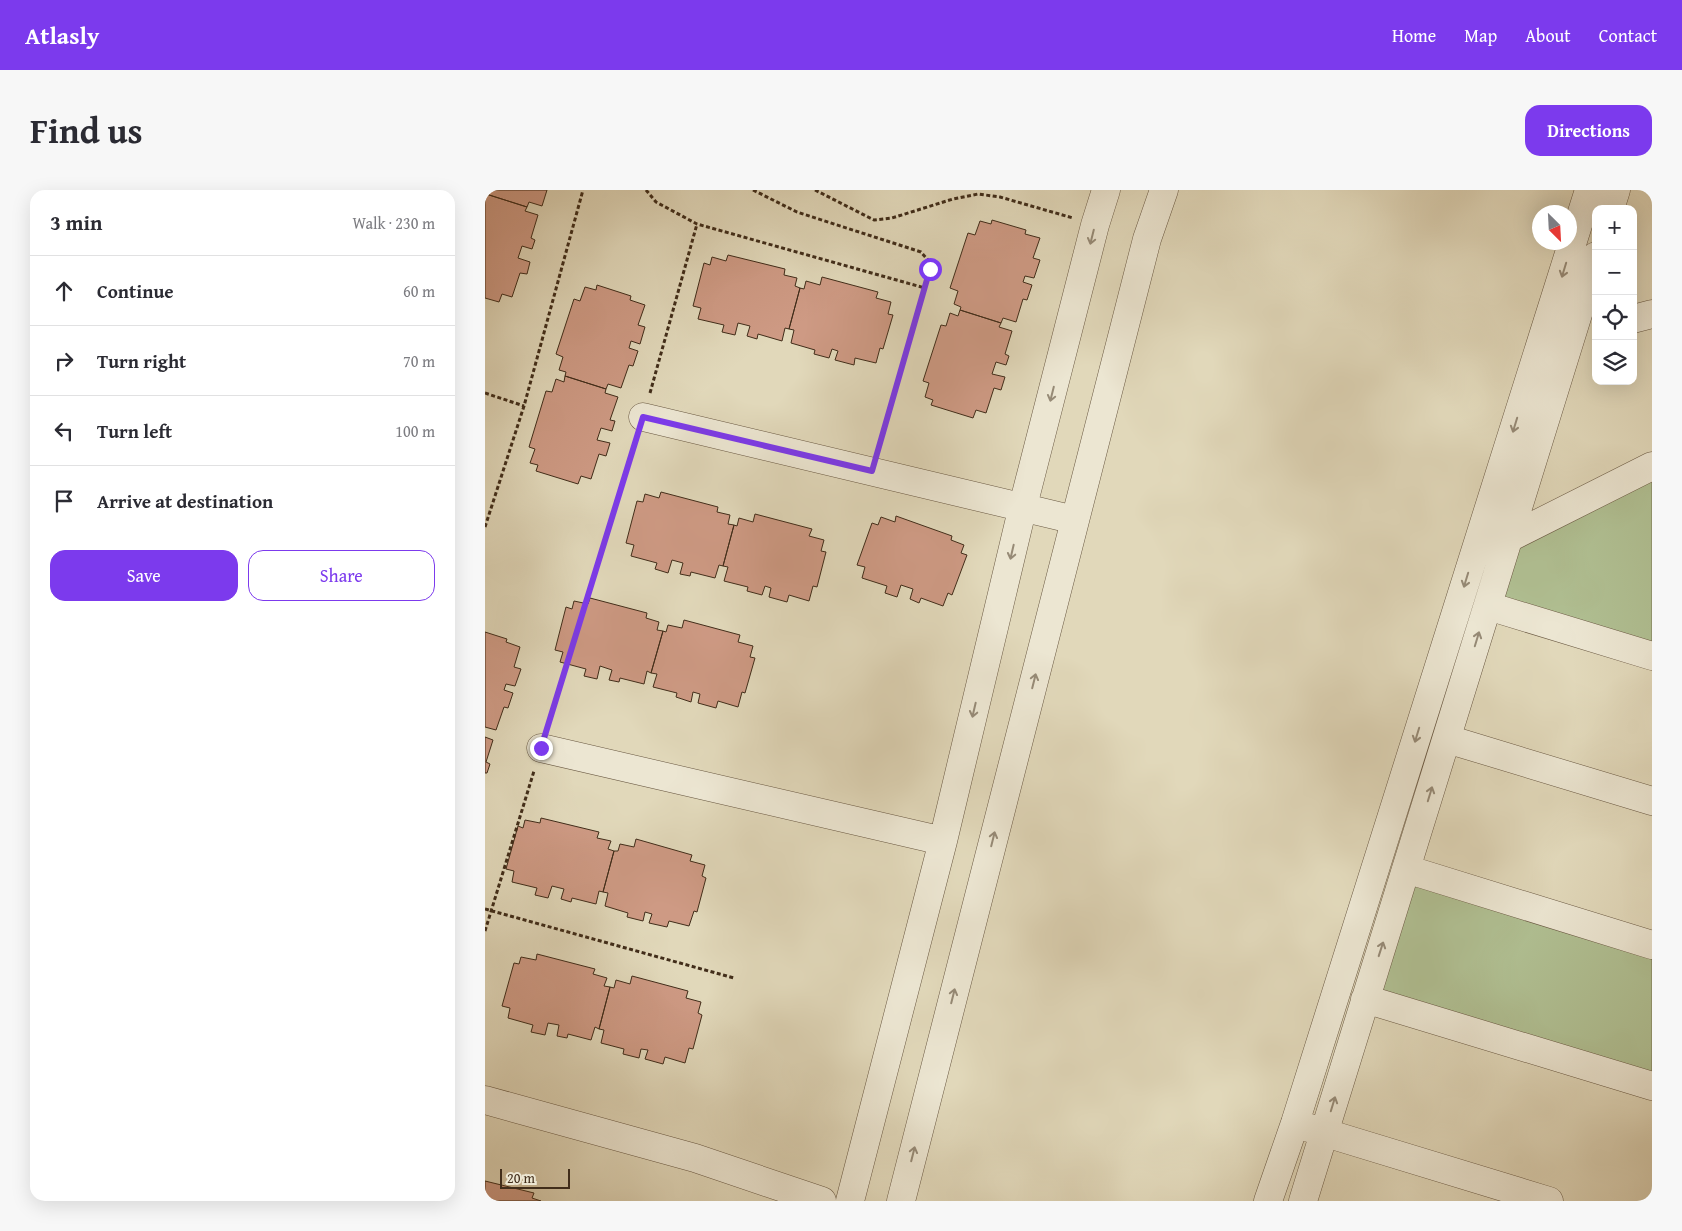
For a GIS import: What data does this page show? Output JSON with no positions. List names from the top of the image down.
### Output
{
  "scale_bar": "20 m",
  "north": "bottom right",
  "page": {
    "header": "Atlasly",
    "nav": [
      "Home",
      "Map",
      "About",
      "Contact"
    ],
    "title": "Find us",
    "buttons": [
      "Directions",
      ["Save", "Share"]
    ],
    "heading": ["3 min", "Walk · 230 m"],
    "map_buttons": ["+", "−"],
    "list": [
      ["Continue", "60 m"],
      ["Turn right", "70 m"],
      ["Turn left", "100 m"],
      "Arrive at destination"
    ],
    "scale": "20 m"
  }
}
